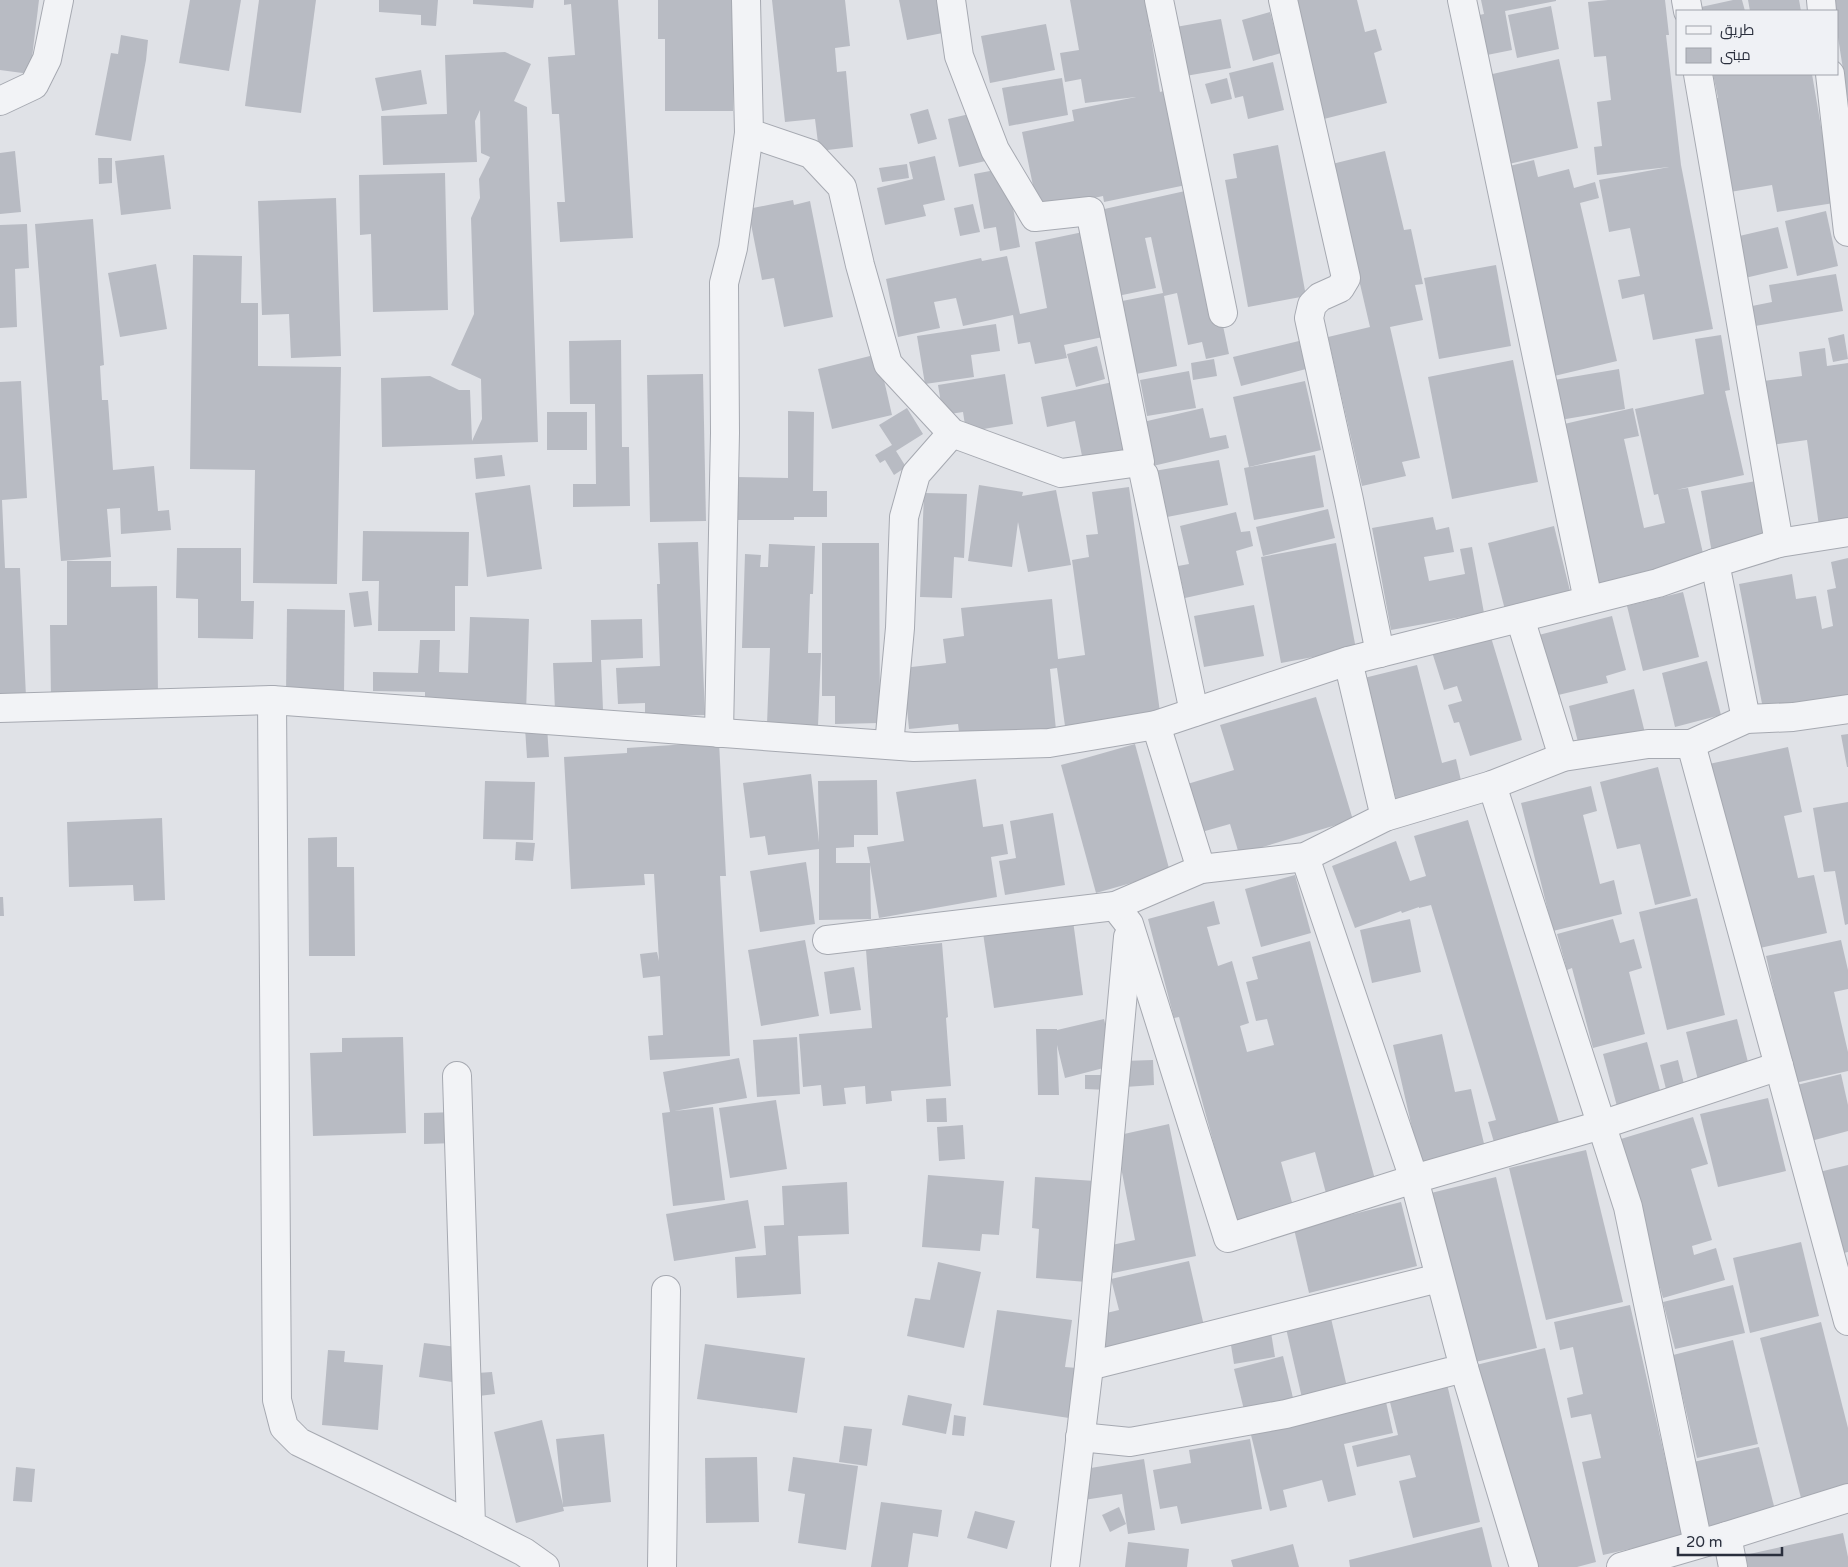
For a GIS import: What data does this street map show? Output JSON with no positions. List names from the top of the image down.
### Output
{
  "legend": ["طريق", "مبنى"],
  "scale_bar": "20 m"
}
